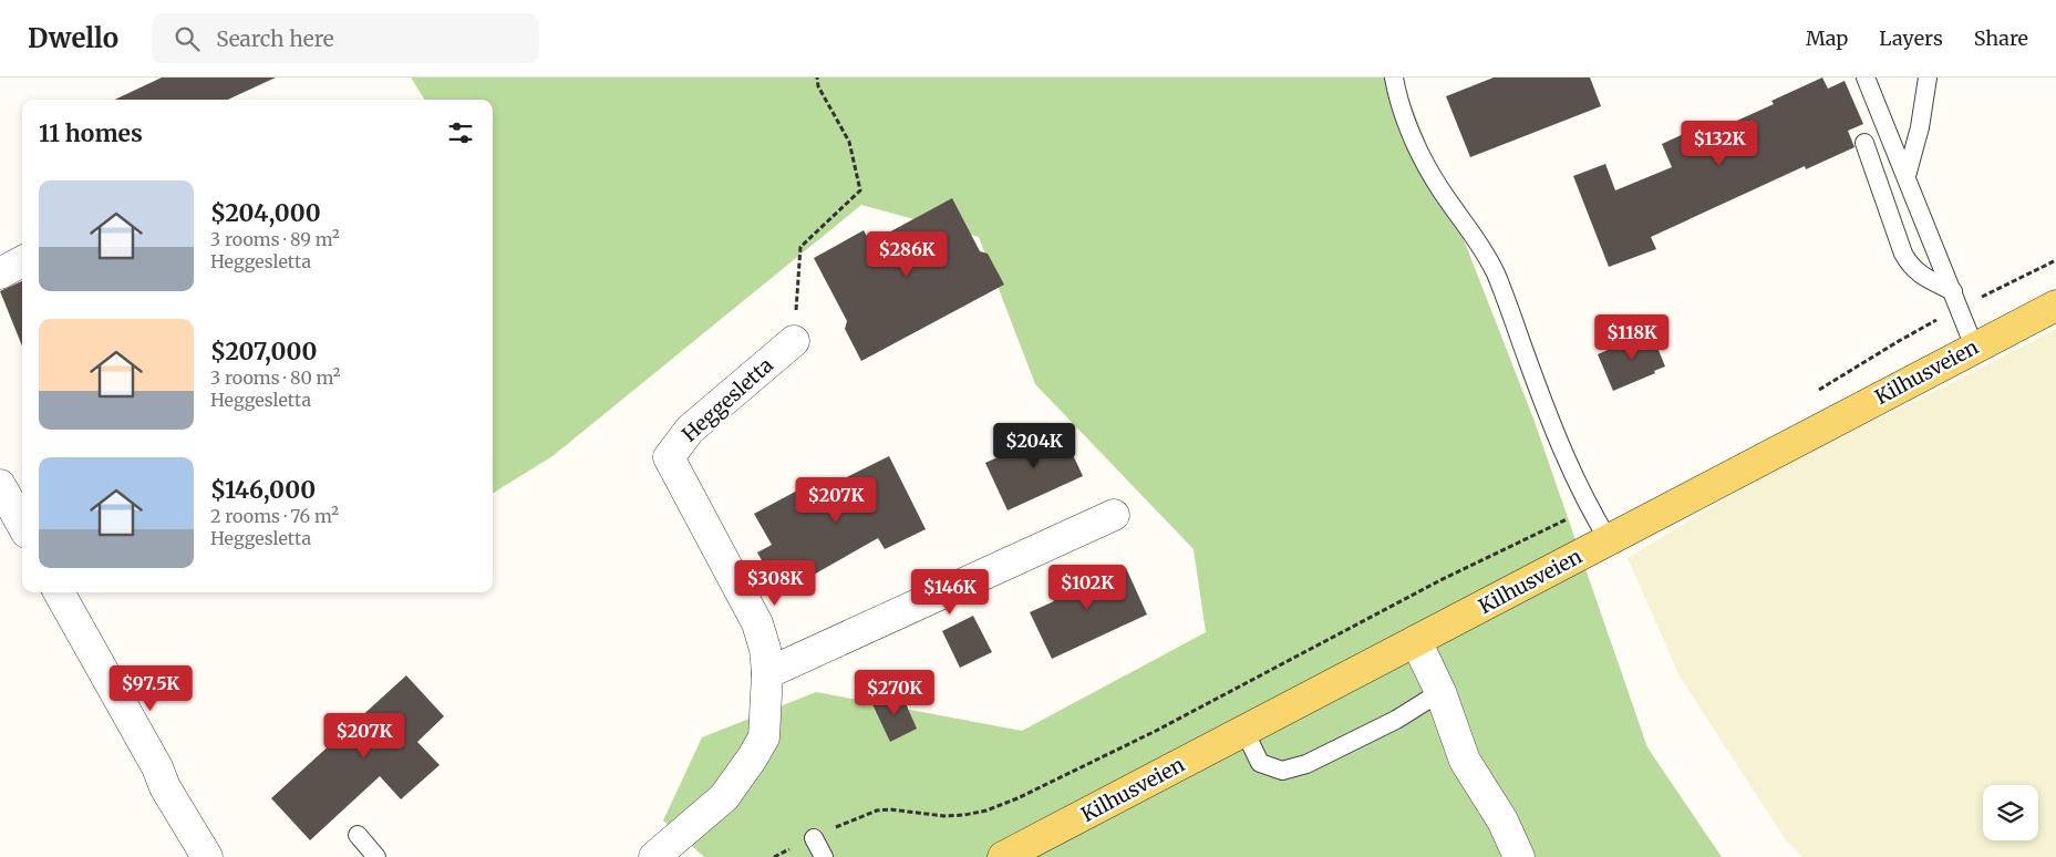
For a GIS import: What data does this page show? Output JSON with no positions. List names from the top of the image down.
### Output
{
  "streets": {
    "main road": ["Kilhusveien"],
    "street": ["Heggesletta"]
  },
  "page": {
    "header": "Dwello",
    "search": "Search here",
    "nav": ["Map", "Layers", "Share"],
    "heading": "11 homes",
    "price": [
      "$132K",
      "$286K",
      "$118K",
      "$204K",
      "$207K",
      "$308K",
      "$102K",
      "$146K",
      "$97.5K",
      "$270K",
      "$207K"
    ],
    "list": [
      {
        "name": "$204,000",
        "note": "3 rooms · 89 m² · Heggesletta"
      },
      {
        "name": "$207,000",
        "note": "3 rooms · 80 m² · Heggesletta"
      },
      {
        "name": "$146,000",
        "note": "2 rooms · 76 m² · Heggesletta"
      }
    ]
  }
}
